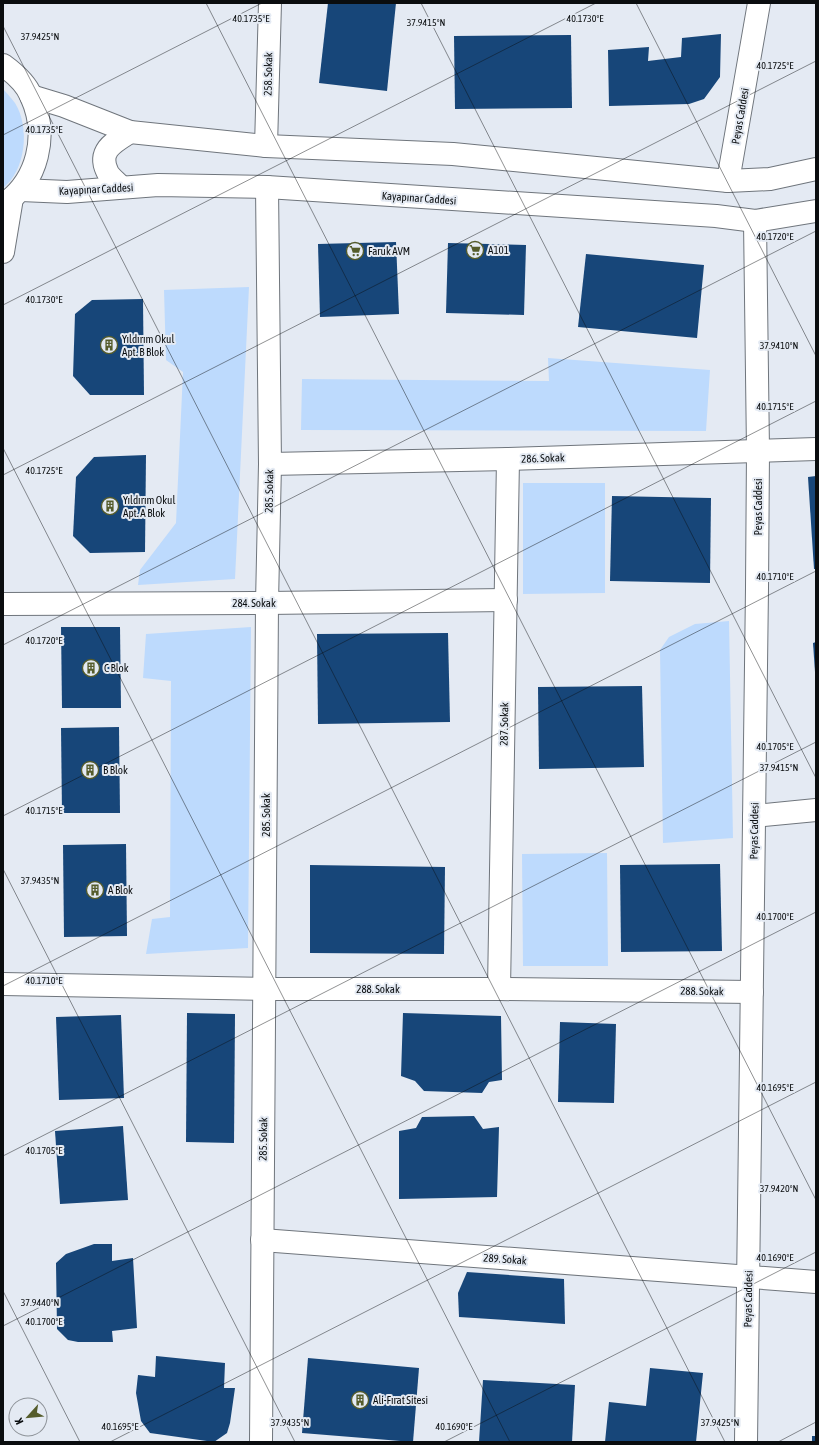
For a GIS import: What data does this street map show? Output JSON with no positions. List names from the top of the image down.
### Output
{
  "streets": {
    "street": [
      "258. Sokak",
      "Peyas Caddesi",
      "Kayapınar Caddesi",
      "286. Sokak",
      "285. Sokak",
      "284. Sokak",
      "287. Sokak",
      "288. Sokak",
      "289. Sokak"
    ]
  },
  "crossings": [
    ["Peyas Caddesi", "Kayapınar Caddesi"],
    ["Peyas Caddesi", "286. Sokak"],
    ["Peyas Caddesi", "288. Sokak"],
    ["Peyas Caddesi", "289. Sokak"],
    ["Kayapınar Caddesi", "285. Sokak"],
    ["286. Sokak", "285. Sokak"],
    ["286. Sokak", "287. Sokak"],
    ["285. Sokak", "284. Sokak"],
    ["285. Sokak", "288. Sokak"],
    ["285. Sokak", "289. Sokak"],
    ["284. Sokak", "287. Sokak"],
    ["287. Sokak", "288. Sokak"]
  ],
  "places": {
    "supermarket": ["A101", "Faruk AVM"],
    "building": [
      "Yıldırım Okul Apt. B Blok",
      "Yıldırım Okul Apt. A Blok",
      "C Blok",
      "B Blok",
      "A Blok",
      "Ali-Fırat Sitesi"
    ]
  },
  "north": "bottom left",
  "coordinates": [
    "40.1735°E",
    "40.1730°E",
    "37.9415°N",
    "37.9425°N",
    "40.1725°E",
    "40.1720°E",
    "37.9410°N",
    "40.1715°E",
    "40.1710°E",
    "40.1705°E",
    "37.9435°N",
    "40.1700°E",
    "40.1695°E",
    "37.9420°N",
    "40.1690°E",
    "37.9440°N"
  ]
}
